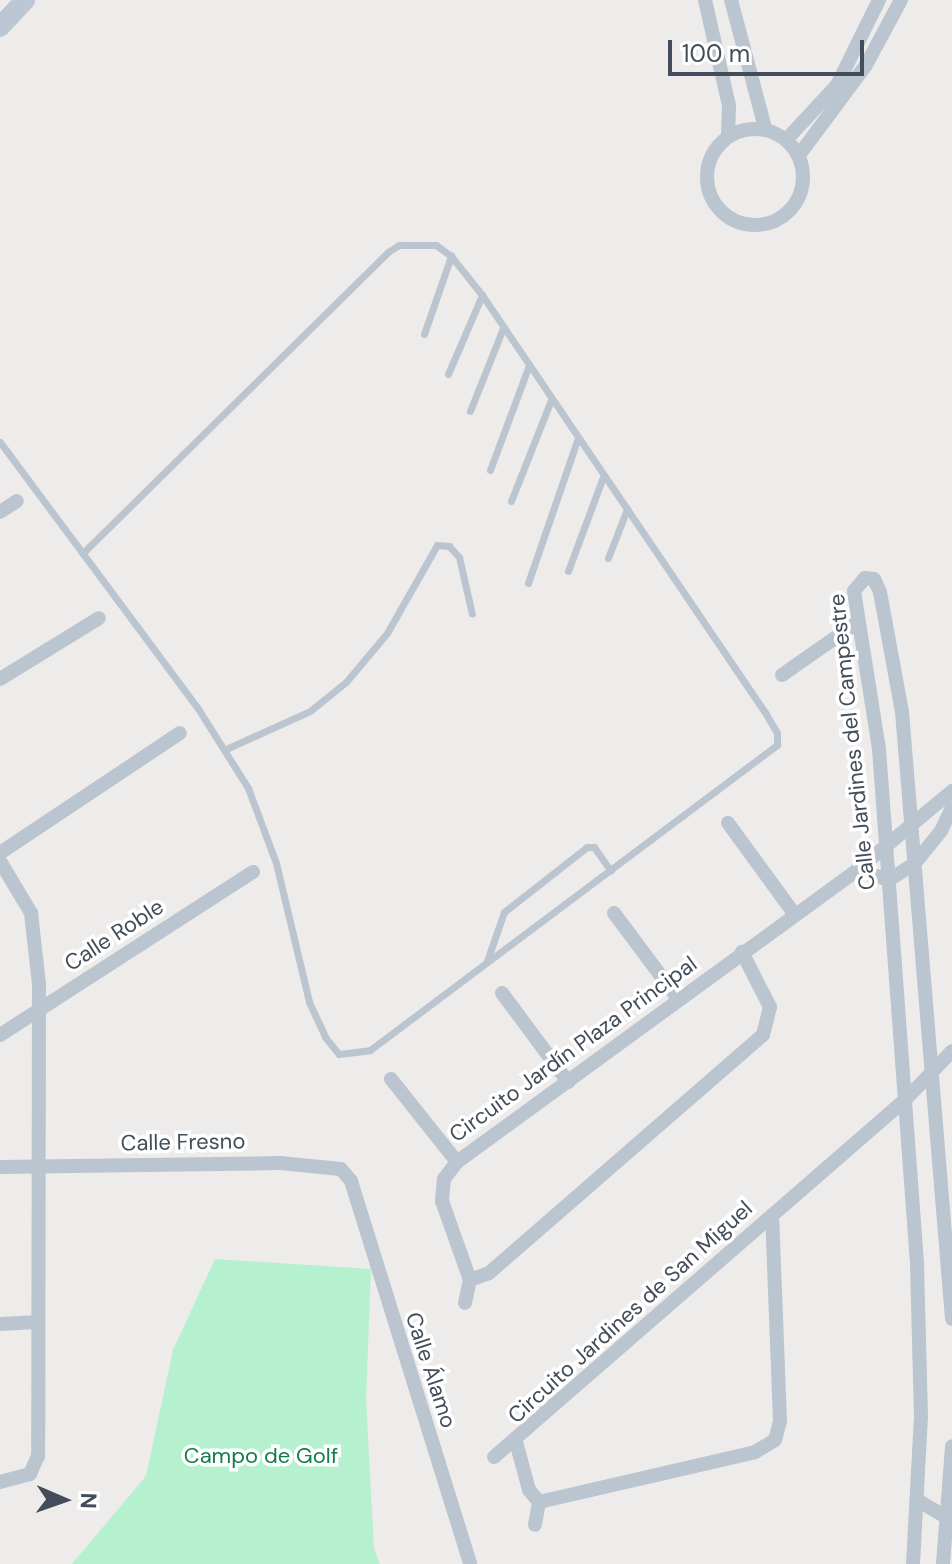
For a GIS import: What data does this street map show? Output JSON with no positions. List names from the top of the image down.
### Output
{
  "streets": {
    "street": [
      "Calle Jardines del Campestre",
      "Calle Roble",
      "Circuito Jardín Plaza Principal",
      "Calle Fresno",
      "Circuito Jardines de San Miguel",
      "Calle Álamo"
    ]
  },
  "crossings": [
    ["Calle Jardines del Campestre", "Circuito Jardín Plaza Principal"],
    ["Calle Jardines del Campestre", "Circuito Jardines de San Miguel"],
    ["Calle Fresno", "Calle Álamo"]
  ],
  "parks": ["Campo de Golf"],
  "scale_bar": "100 m",
  "north": "right"
}
